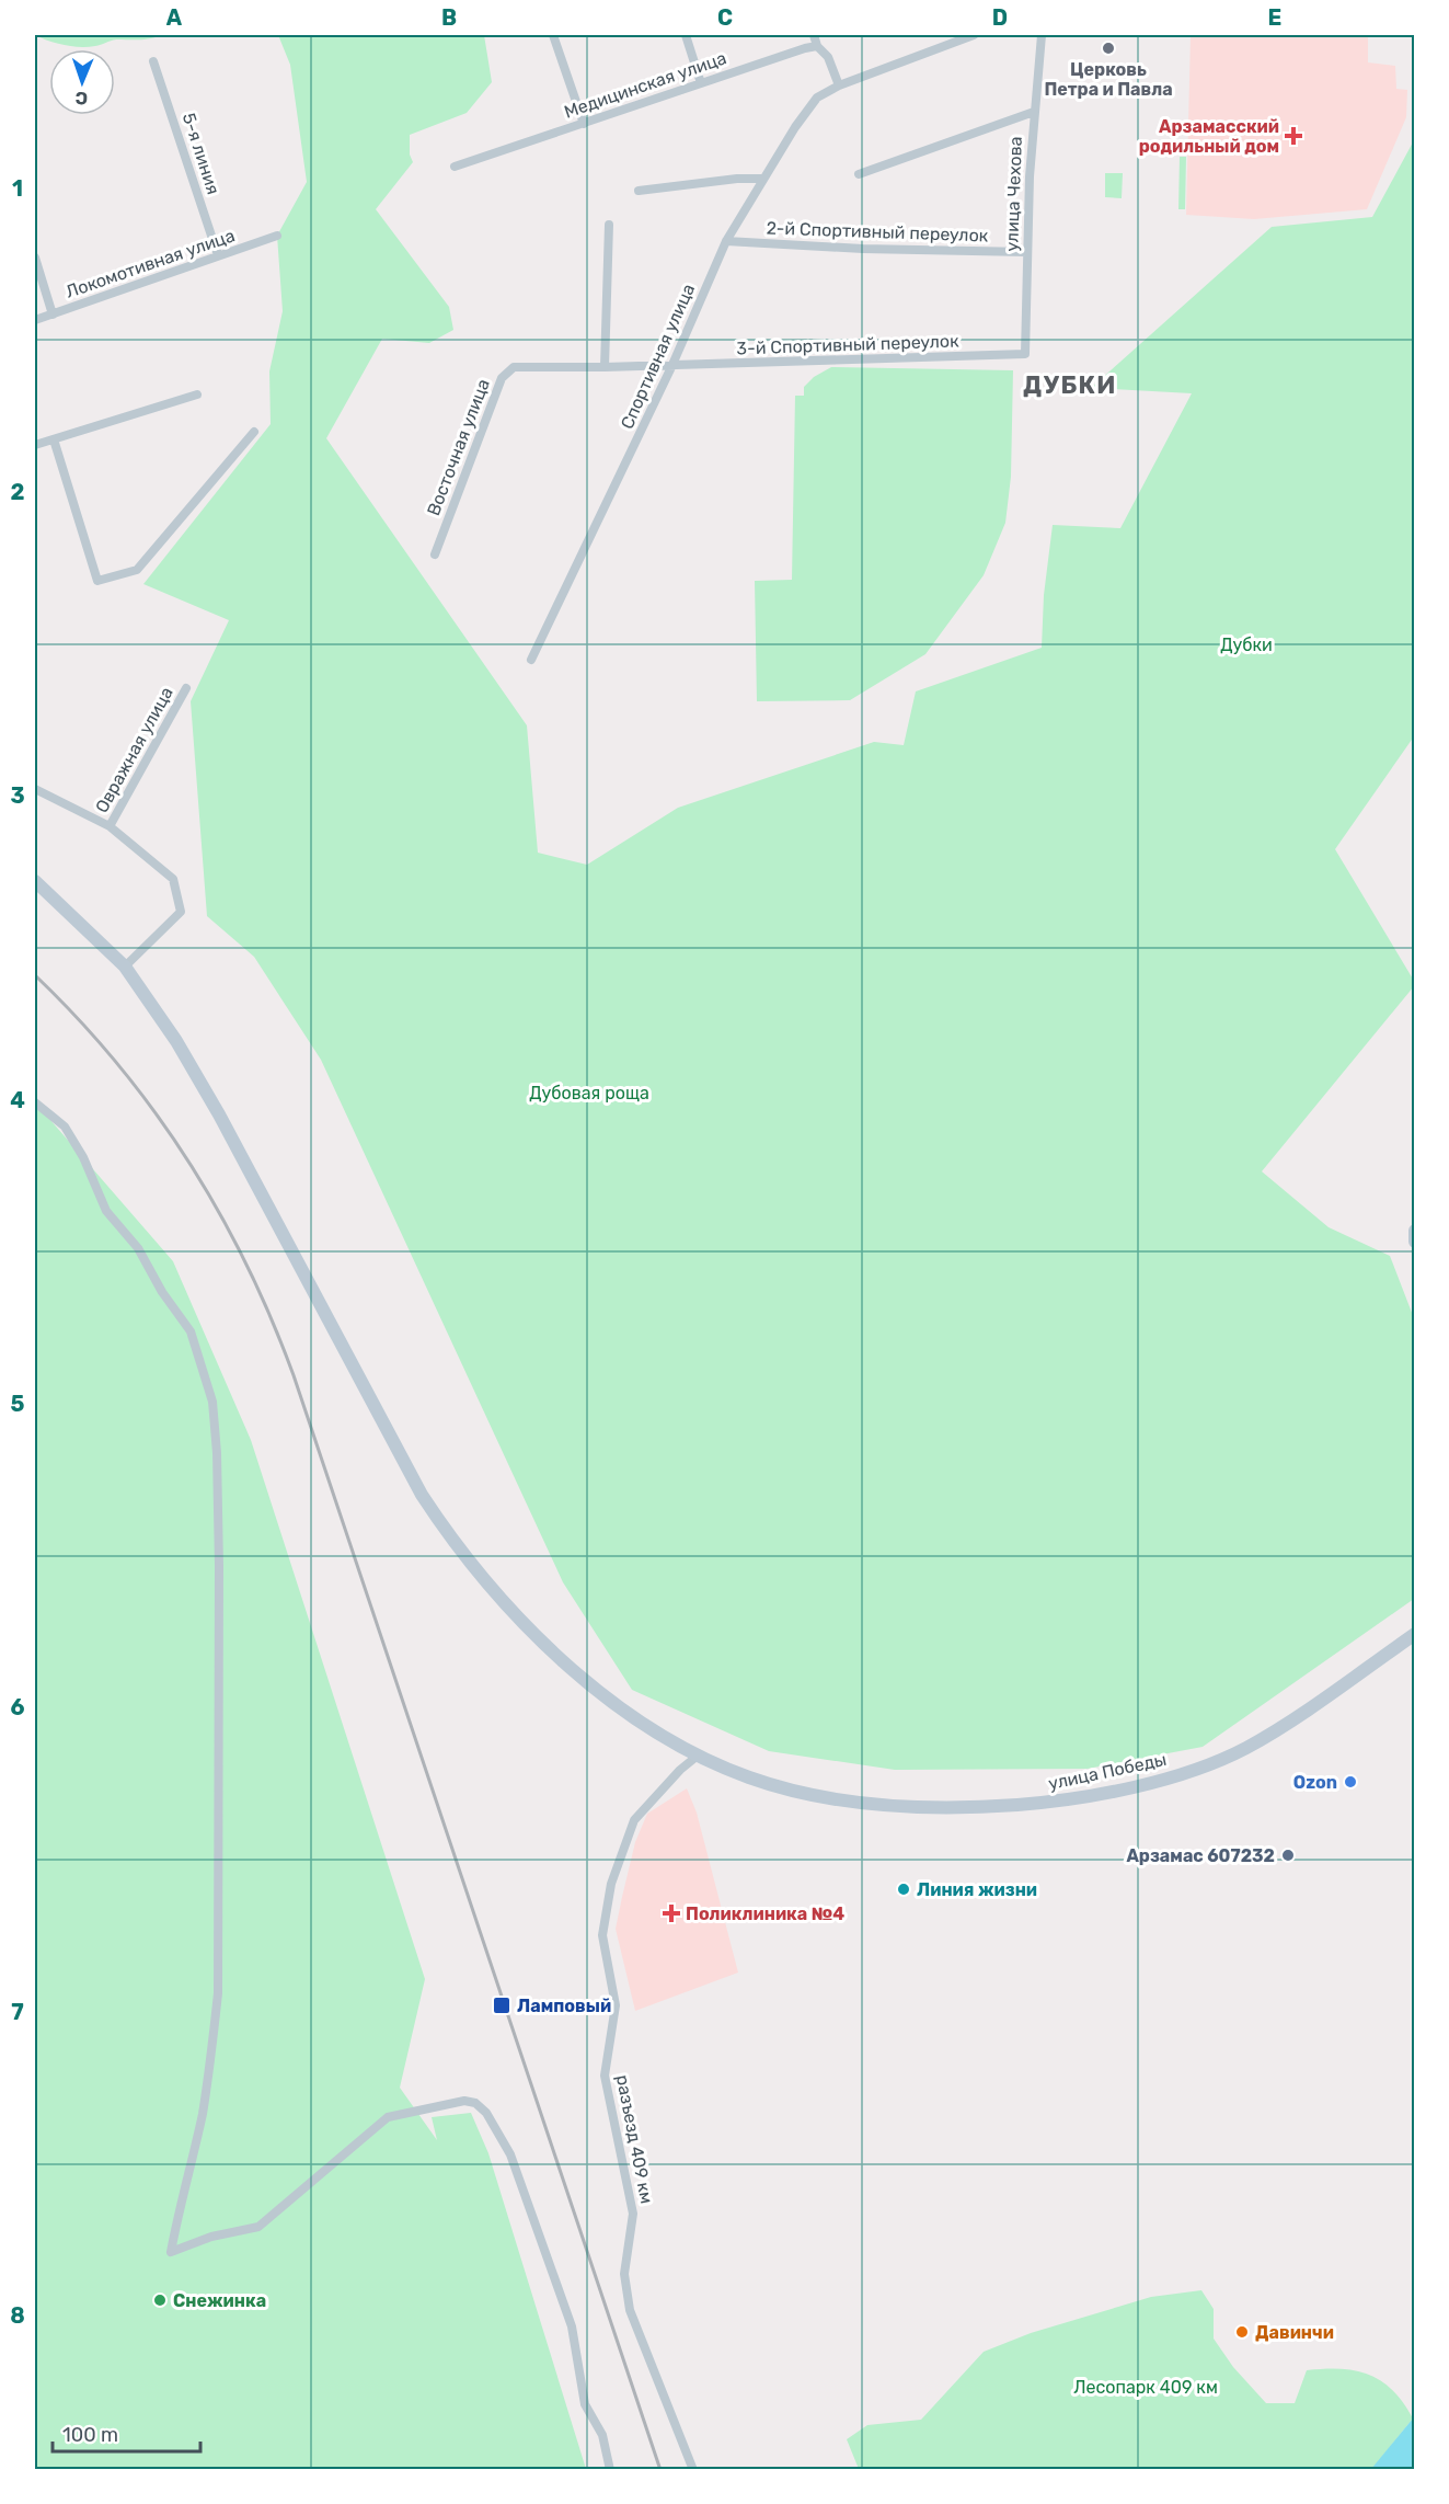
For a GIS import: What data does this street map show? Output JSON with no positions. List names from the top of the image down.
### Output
{
  "streets": {
    "street": [
      "Медицинская улица",
      "5-я линия",
      "улица Чехова",
      "2-й Спортивный переулок",
      "Локомотивная улица",
      "3-й Спортивный переулок",
      "Спортивная улица",
      "Восточная улица",
      "Овражная улица",
      "улица Победы",
      "разъезд 409 км"
    ]
  },
  "crossings": [
    ["5-я линия", "Локомотивная улица"],
    ["улица Чехова", "2-й Спортивный переулок"],
    ["улица Чехова", "3-й Спортивный переулок"],
    ["2-й Спортивный переулок", "Спортивная улица"],
    ["3-й Спортивный переулок", "Спортивная улица"],
    ["3-й Спортивный переулок", "Восточная улица"],
    ["Спортивная улица", "Восточная улица"],
    ["улица Победы", "разъезд 409 км"]
  ],
  "districts": ["ДУБКИ"],
  "parks": ["Дубки", "Дубовая роща", "Лесопарк 409 км"],
  "places": {
    "other": [
      "Церковь Петра и Павла",
      "Ozon",
      "Арзамас 607232",
      "Линия жизни",
      "Снежинка",
      "Давинчи"
    ],
    "health": ["Арзамасский родильный дом", "Поликлиника №4"],
    "transit": ["Ламповый"]
  },
  "scale_bar": "100 m",
  "north": "bottom",
  "grid": {
    "columns": [
      "A",
      "B",
      "C",
      "D",
      "E"
    ],
    "rows": [
      "1",
      "2",
      "3",
      "4",
      "5",
      "6",
      "7",
      "8"
    ]
  }
}
